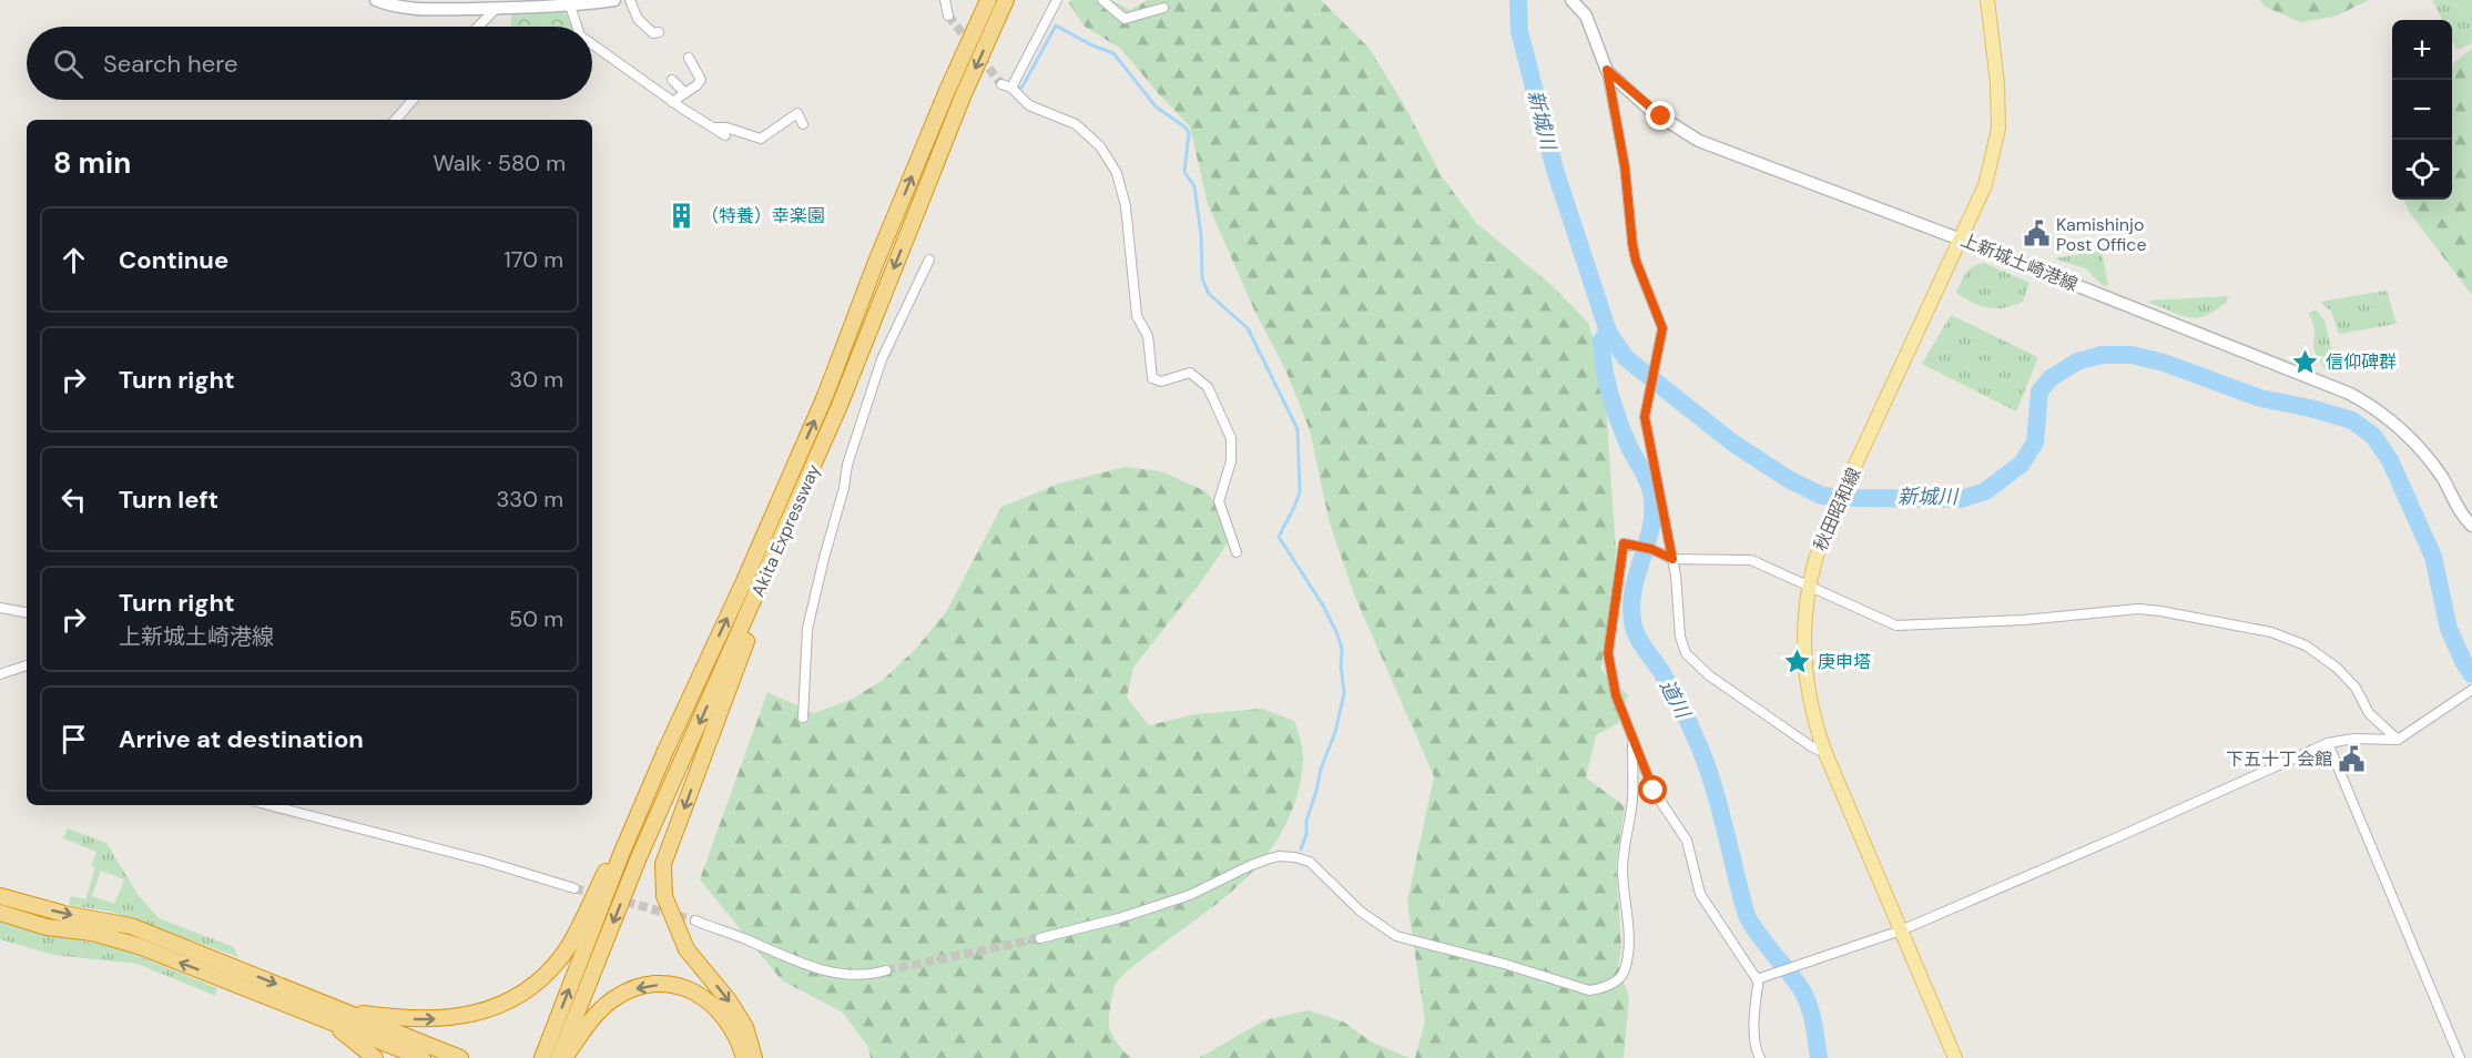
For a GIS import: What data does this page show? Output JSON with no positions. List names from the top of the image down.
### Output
{
  "streets": {
    "highway": ["Akita Expressway"],
    "main road": ["上新城土崎港線", "秋田昭和線"]
  },
  "crossings": [
    ["上新城土崎港線", "秋田昭和線"]
  ],
  "water": ["新城川", "道川"],
  "places": {
    "building": ["（特養）幸楽園"],
    "public building": ["Kamishinjo Post Office", "下五十丁会館"],
    "place": ["信仰碑群", "庚申塔"]
  },
  "page": {
    "map_buttons": ["+", "−"],
    "search": "Search here",
    "heading": ["8 min", "Walk · 580 m"],
    "list": [
      ["Continue", "170 m"],
      ["Turn right", "30 m"],
      ["Turn left", "330 m"],
      ["Turn right", "上新城土崎港線", "50 m"],
      "Arrive at destination"
    ]
  }
}
